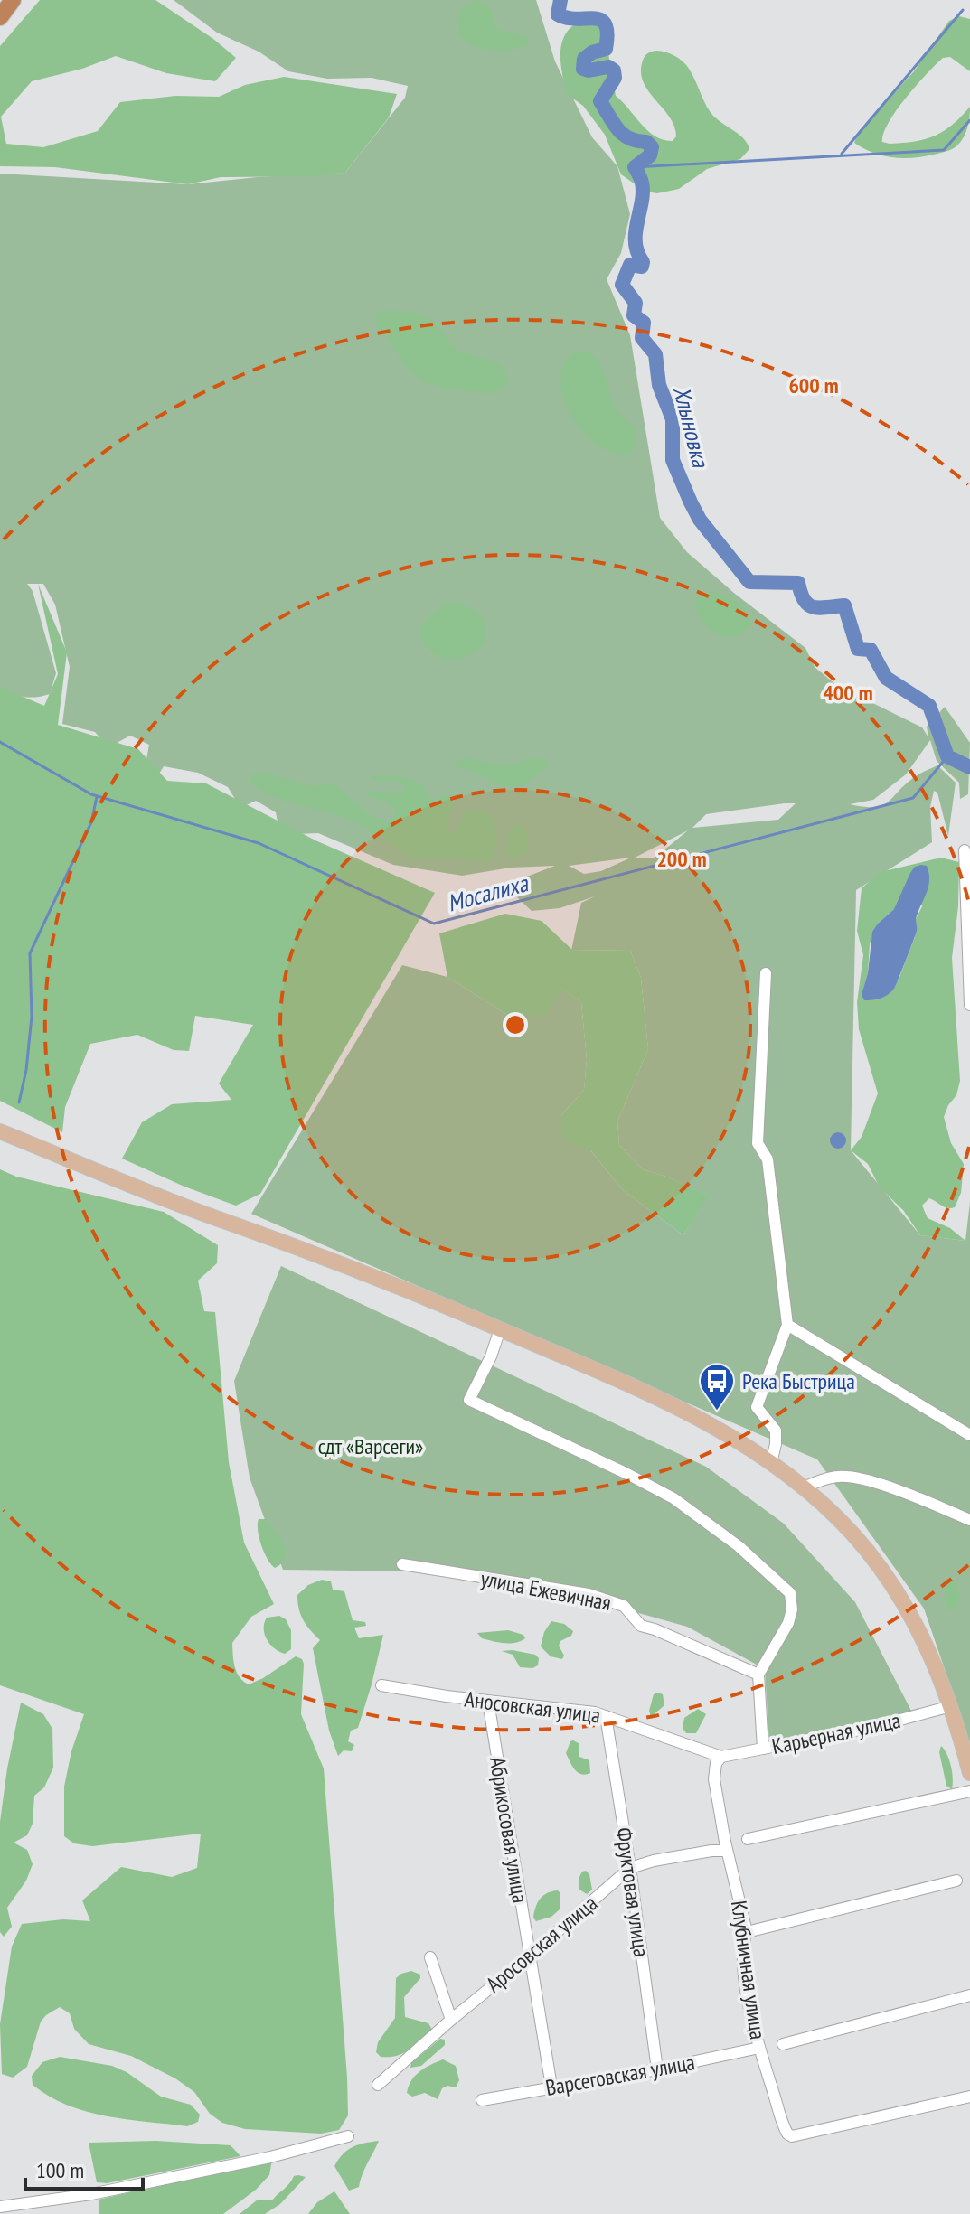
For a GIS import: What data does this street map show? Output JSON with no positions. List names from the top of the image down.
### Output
{
  "streets": {
    "street": [
      "улица Ежевичная",
      "Аносовская улица",
      "Карьерная улица",
      "Абрикосовая улица",
      "Фруктовая улица",
      "Аросовская улица",
      "Клубничная улица",
      "Варсеговская улица"
    ]
  },
  "crossings": [
    ["Аносовская улица", "Карьерная улица"],
    ["Аносовская улица", "Абрикосовая улица"],
    ["Аносовская улица", "Фруктовая улица"],
    ["Аносовская улица", "Клубничная улица"],
    ["Карьерная улица", "Клубничная улица"],
    ["Абрикосовая улица", "Аросовская улица"],
    ["Абрикосовая улица", "Варсеговская улица"],
    ["Фруктовая улица", "Аросовская улица"],
    ["Фруктовая улица", "Варсеговская улица"],
    ["Аросовская улица", "Клубничная улица"],
    ["Клубничная улица", "Варсеговская улица"]
  ],
  "water": ["Хлыновка", "Мосалиха"],
  "parks": ["сдт «Варсеги»"],
  "places": {
    "bus stop": ["Река Быстрица"]
  },
  "scale_bar": "100 m",
  "rings": ["600 m", "400 m", "200 m"]
}
